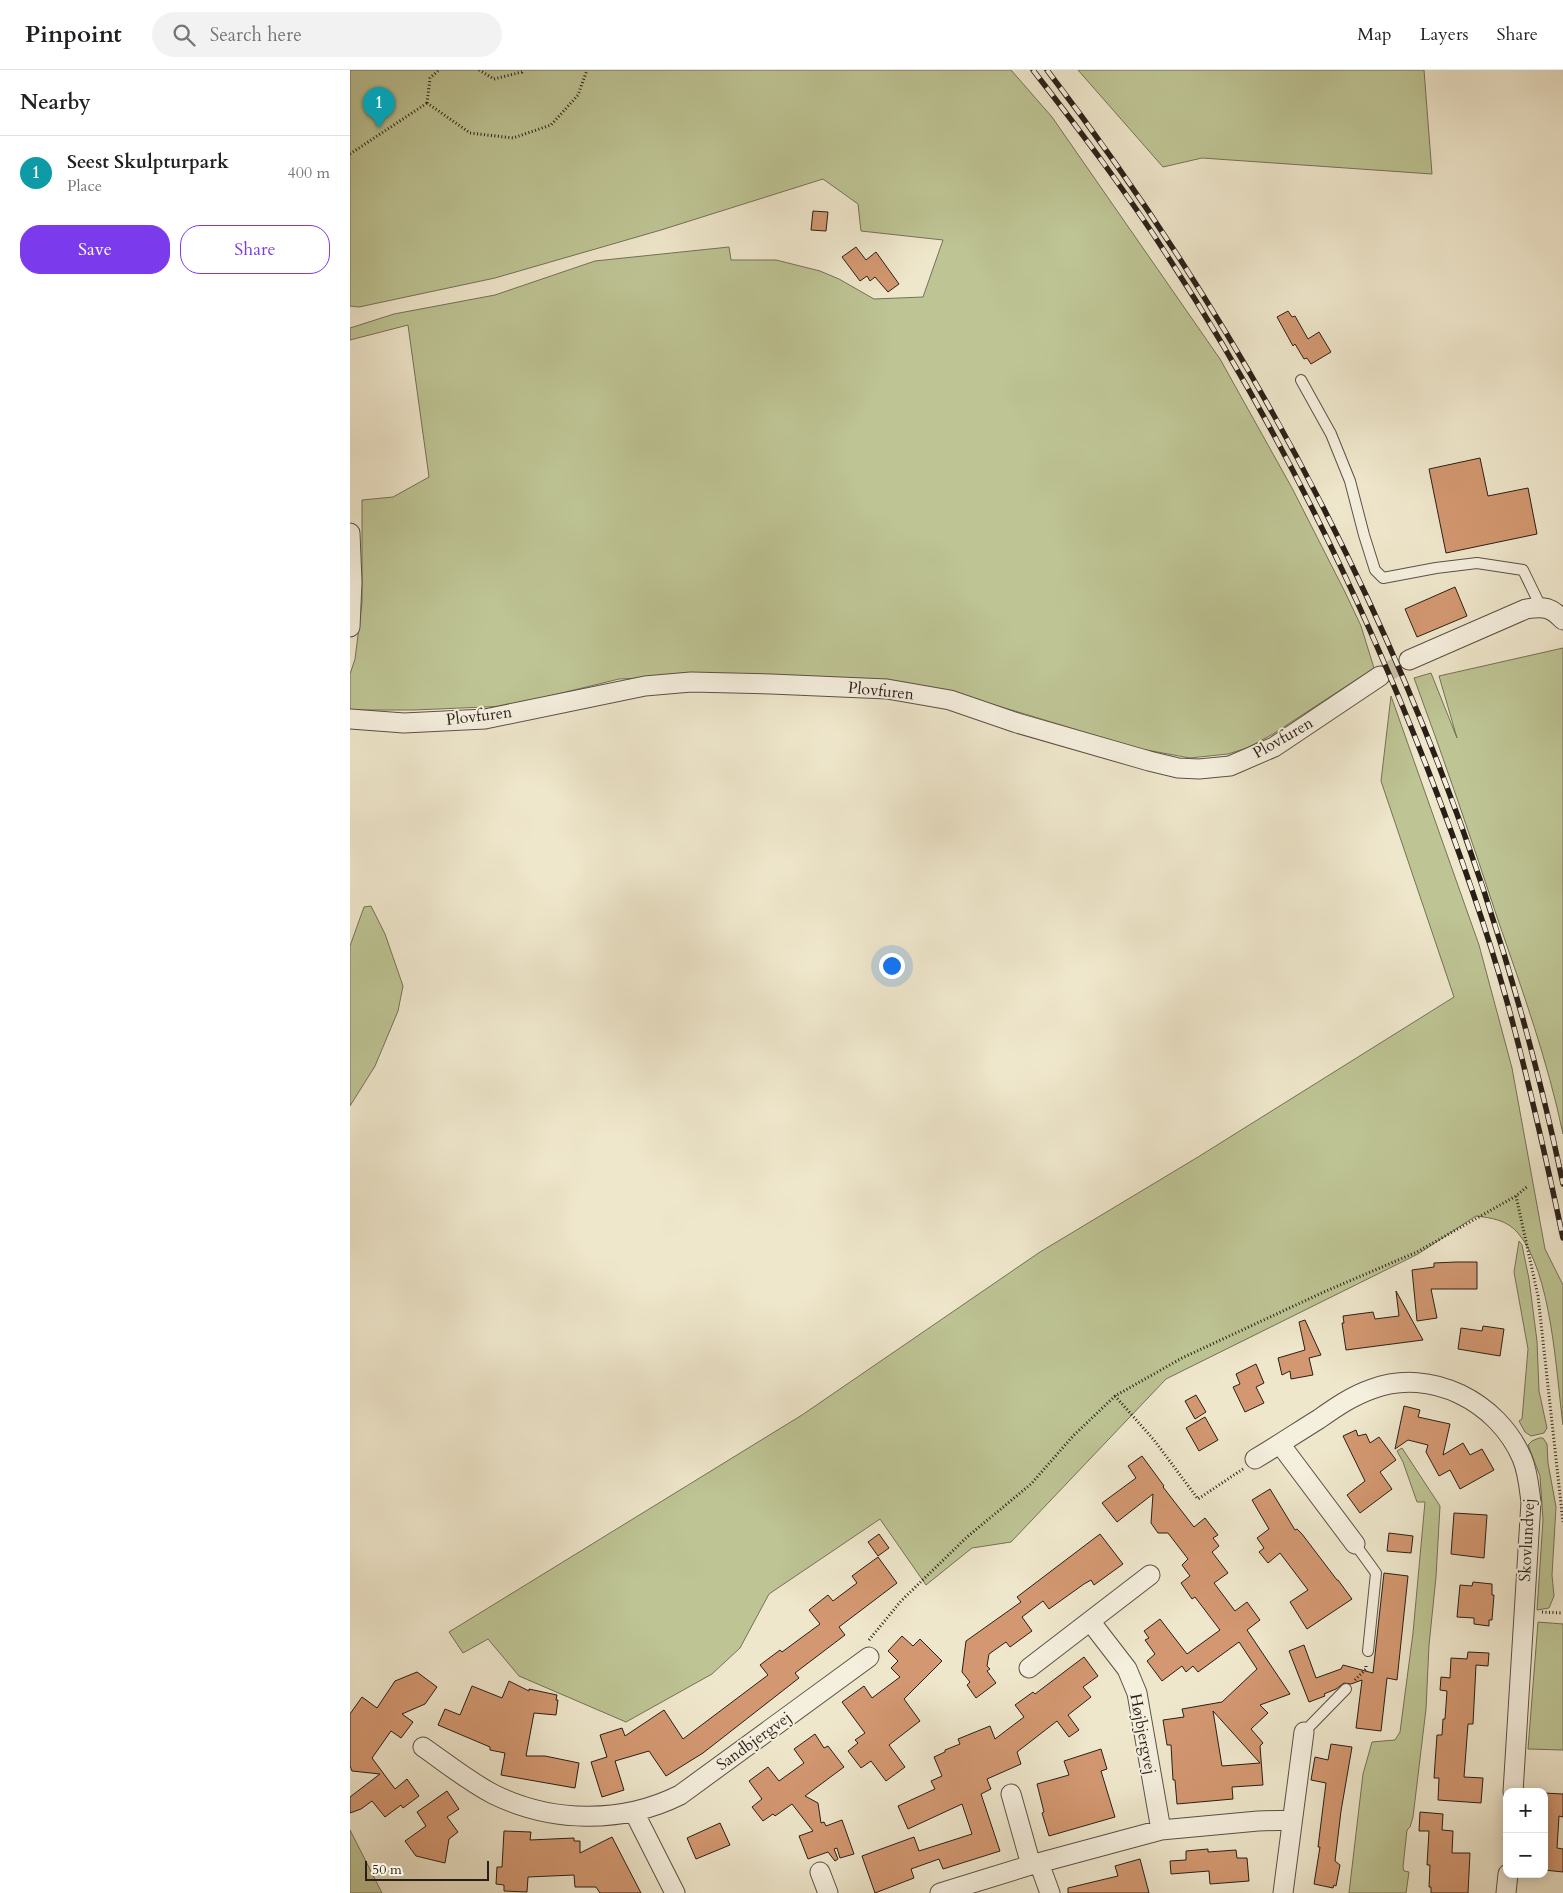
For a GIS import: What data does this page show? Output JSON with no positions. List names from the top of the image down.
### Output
{
  "streets": {
    "street": [
      "Plovfuren",
      "Skovlundvej",
      "Højbjergvej",
      "Sandbjergvej"
    ]
  },
  "scale_bar": "50 m",
  "page": {
    "header": "Pinpoint",
    "search": "Search here",
    "nav": ["Map", "Layers", "Share"],
    "heading": "Nearby",
    "pins": "1",
    "list": [
      {
        "mark": "1",
        "name": "Seest Skulpturpark",
        "note": "Place",
        "value": "400 m"
      }
    ],
    "buttons": ["Save", "Share"],
    "map_buttons": ["+", "−"],
    "scale": "50 m"
  }
}
